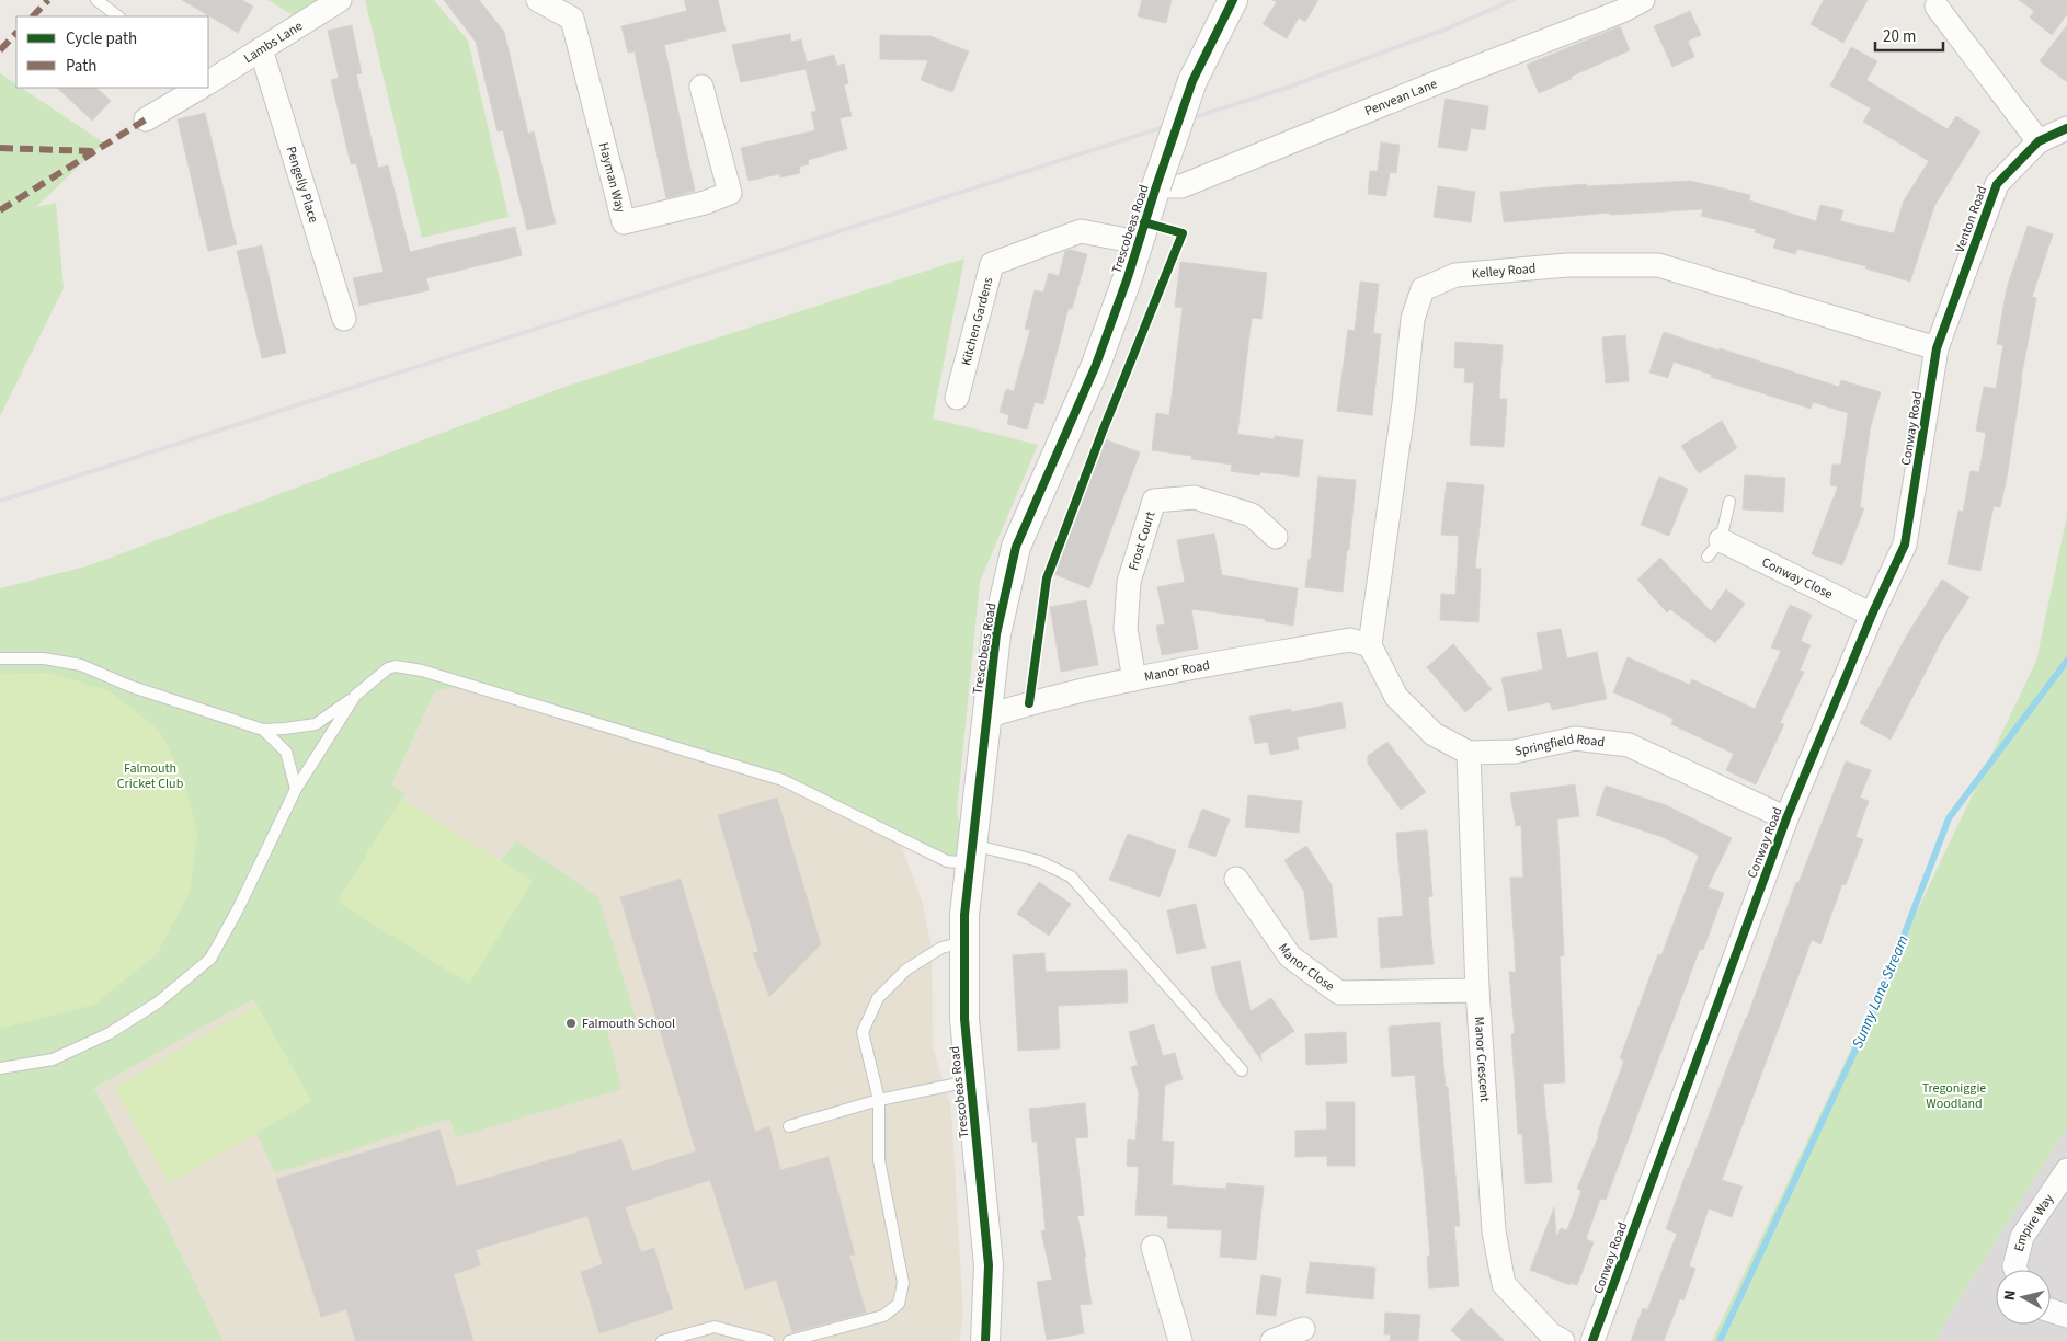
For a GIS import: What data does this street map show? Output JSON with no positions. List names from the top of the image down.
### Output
{
  "streets": {
    "street": [
      "Lambs Lane",
      "Penvean Lane",
      "Hayman Way",
      "Pengelly Place",
      "Venton Road",
      "Trescobeas Road",
      "Kelley Road",
      "Kitchen Gardens",
      "Conway Road",
      "Frost Court",
      "Conway Close",
      "Manor Road",
      "Springfield Road",
      "Manor Close",
      "Manor Crescent",
      "Empire Way"
    ]
  },
  "crossings": [
    ["Lambs Lane", "Pengelly Place"],
    ["Penvean Lane", "Trescobeas Road"],
    ["Venton Road", "Kelley Road"],
    ["Venton Road", "Conway Road"],
    ["Trescobeas Road", "Kitchen Gardens"],
    ["Trescobeas Road", "Manor Road"],
    ["Kelley Road", "Conway Road"],
    ["Kelley Road", "Manor Road"],
    ["Kelley Road", "Springfield Road"],
    ["Conway Road", "Conway Close"],
    ["Conway Road", "Springfield Road"],
    ["Frost Court", "Manor Road"],
    ["Manor Road", "Springfield Road"],
    ["Springfield Road", "Manor Crescent"],
    ["Manor Close", "Manor Crescent"]
  ],
  "water": ["Sunny Lane Stream"],
  "parks": ["Falmouth Cricket Club", "Tregoniggie Woodland"],
  "places": ["Falmouth School"],
  "legend": ["Cycle path", "Path"],
  "scale_bar": "20 m",
  "north": "left"
}
